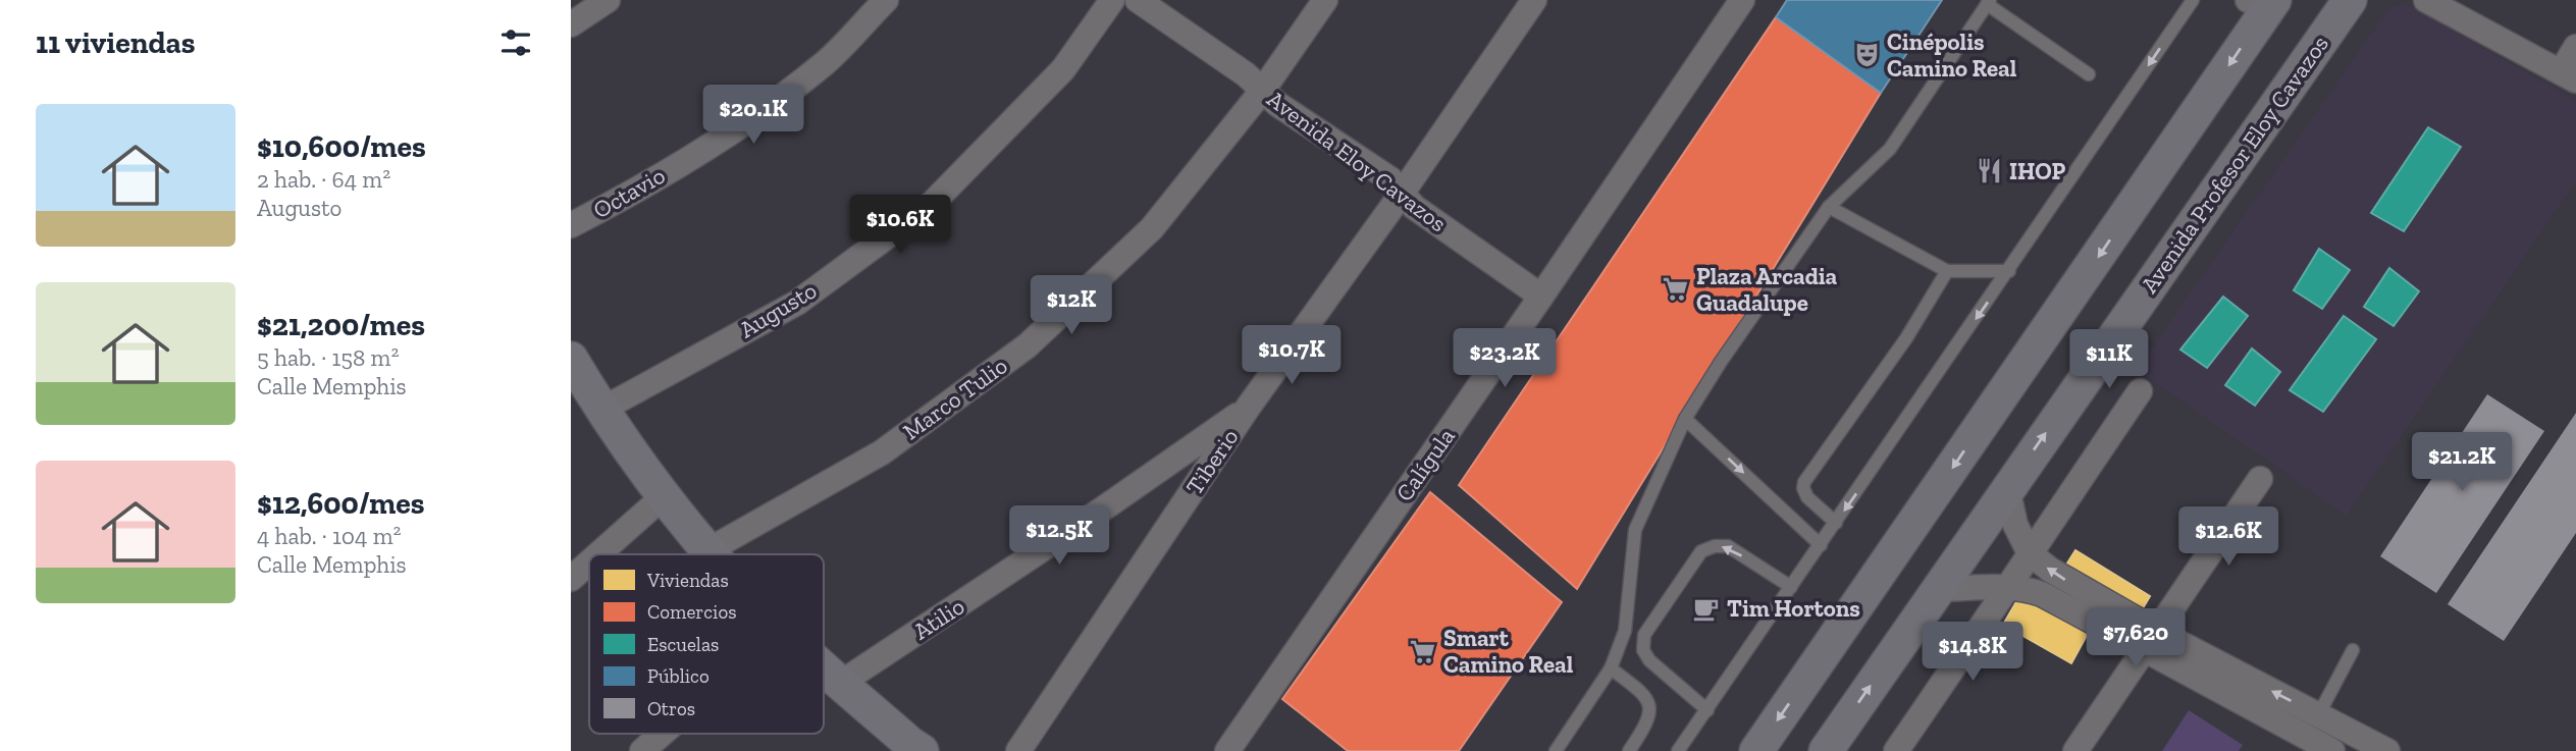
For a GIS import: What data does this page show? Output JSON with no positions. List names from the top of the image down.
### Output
{
  "streets": {
    "main road": ["Avenida Profesor Eloy Cavazos"],
    "street": [
      "Avenida Eloy Cavazos",
      "Octavio",
      "Augusto",
      "Marco Tulio",
      "Tiberio",
      "Calígula",
      "Atilio"
    ]
  },
  "crossings": [
    ["Avenida Eloy Cavazos", "Marco Tulio"],
    ["Avenida Eloy Cavazos", "Tiberio"],
    ["Avenida Eloy Cavazos", "Calígula"],
    ["Tiberio", "Atilio"]
  ],
  "places": {
    "theatre": ["Cinépolis Camino Real"],
    "restaurant": ["IHOP"],
    "supermarket": ["Plaza Arcadia Guadalupe", "Smart Camino Real"],
    "cafe": ["Tim Hortons"]
  },
  "legend": [
    "Viviendas",
    "Comercios",
    "Escuelas",
    "Público",
    "Otros"
  ],
  "page": {
    "heading": "11 viviendas",
    "price": [
      "$20.1K",
      "$10.6K",
      "$12K",
      "$10.7K",
      "$23.2K",
      "$11K",
      "$21.2K",
      "$12.5K",
      "$12.6K",
      "$7,620",
      "$14.8K"
    ],
    "list": [
      {
        "name": "$10,600/mes",
        "note": "2 hab. · 64 m² · Augusto"
      },
      {
        "name": "$21,200/mes",
        "note": "5 hab. · 158 m² · Calle Memphis"
      },
      {
        "name": "$12,600/mes",
        "note": "4 hab. · 104 m² · Calle Memphis"
      }
    ]
  }
}
